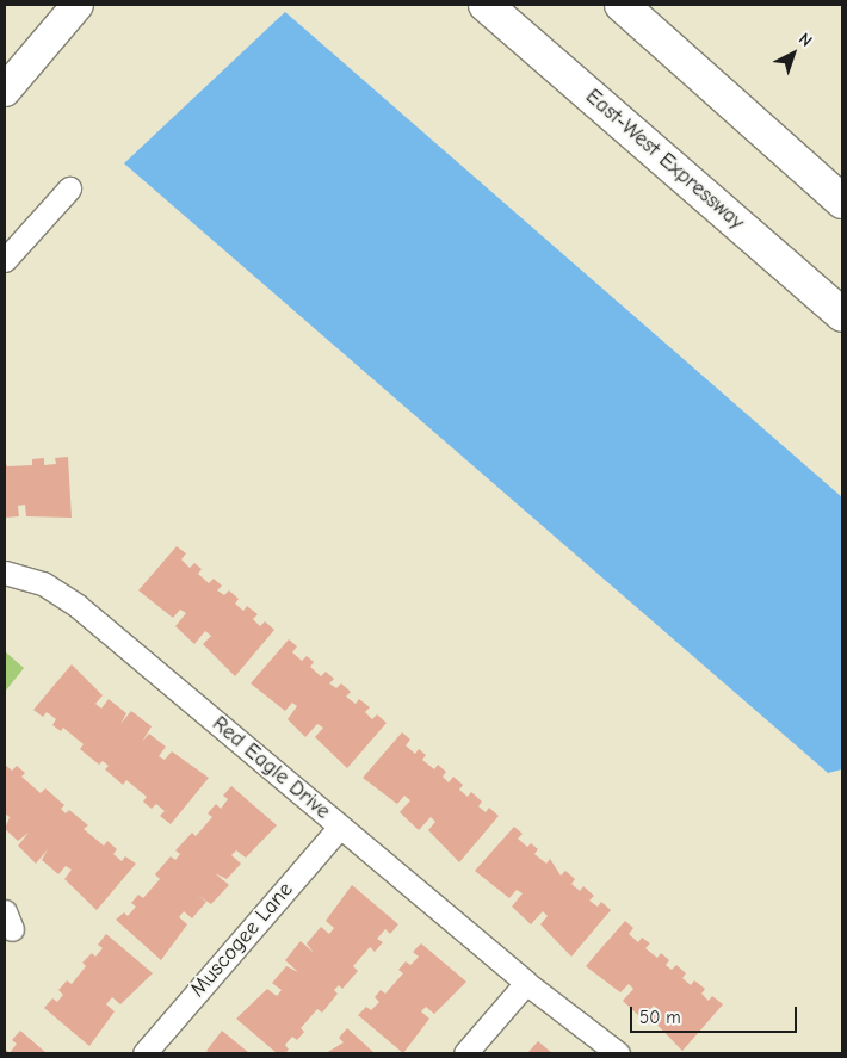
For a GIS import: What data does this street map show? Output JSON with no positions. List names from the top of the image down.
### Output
{
  "streets": {
    "highway": ["East-West Expressway"],
    "street": ["Red Eagle Drive", "Muscogee Lane"]
  },
  "crossings": [
    ["Red Eagle Drive", "Muscogee Lane"]
  ],
  "scale_bar": "50 m",
  "north": "top right"
}
